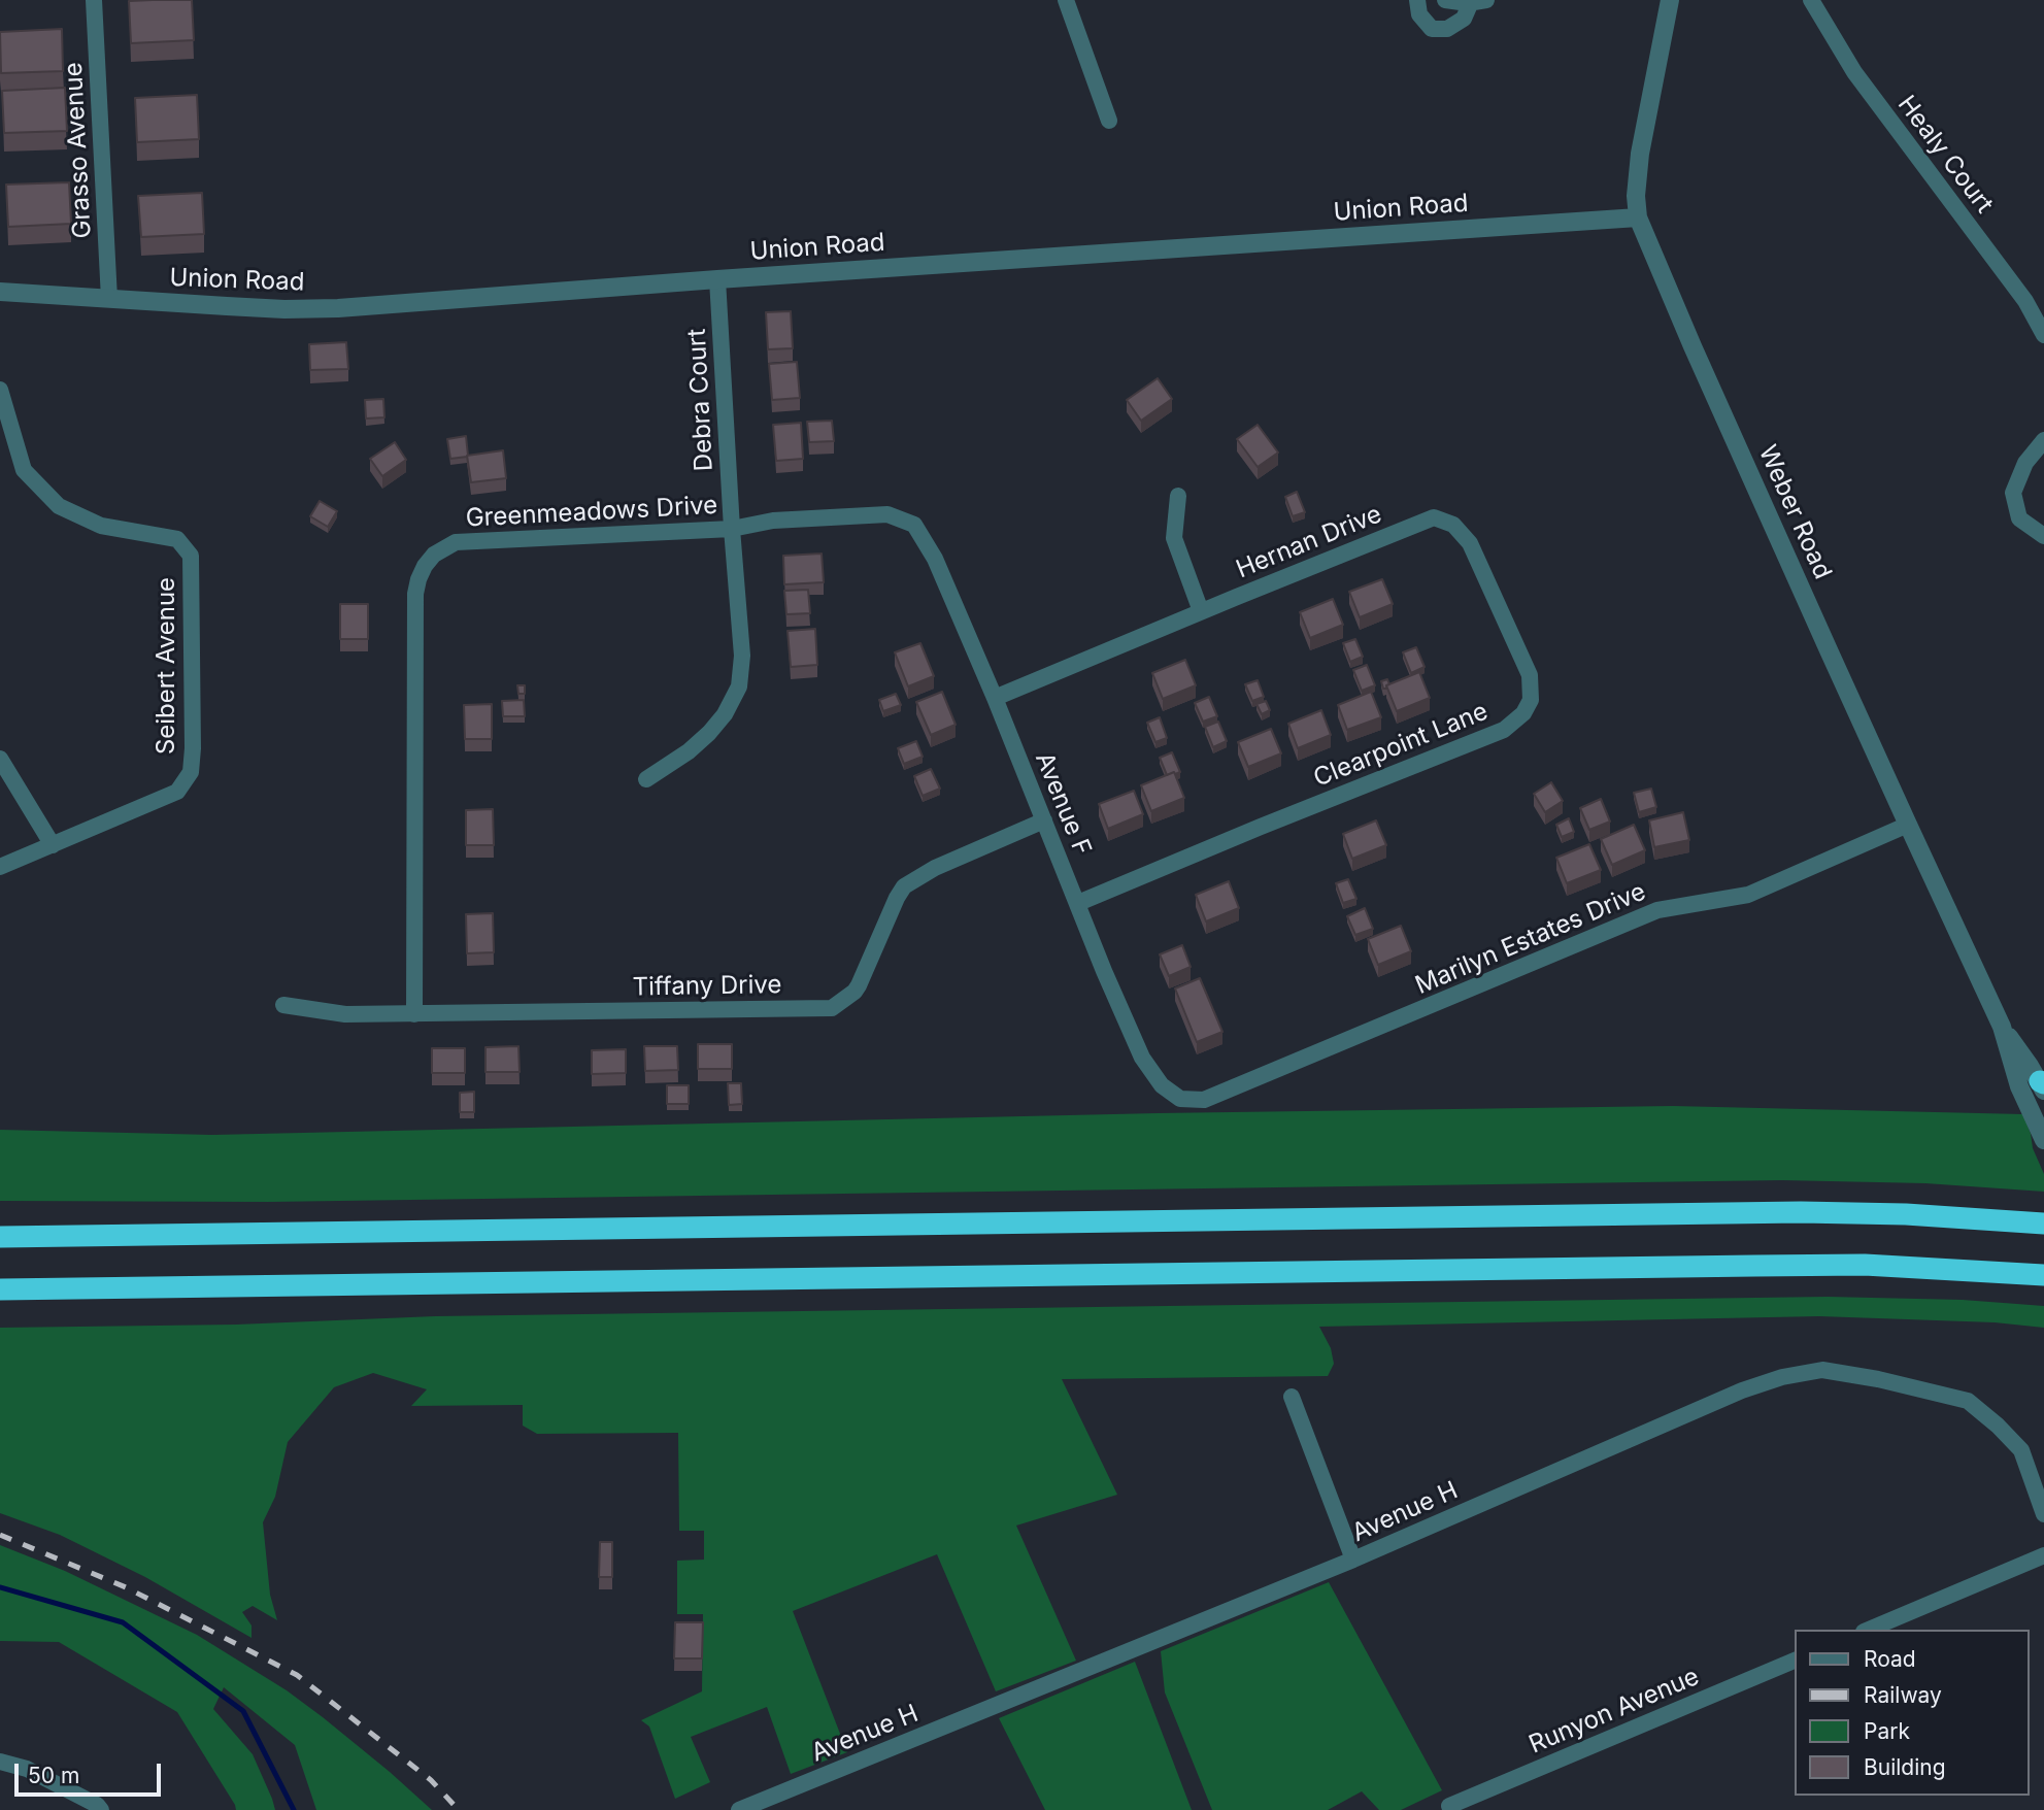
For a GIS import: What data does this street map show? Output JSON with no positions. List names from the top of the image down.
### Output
{
  "streets": {
    "street": [
      "Grasso Avenue",
      "Healy Court",
      "Union Road",
      "Debra Court",
      "Greenmeadows Drive",
      "Weber Road",
      "Hernan Drive",
      "Seibert Avenue",
      "Clearpoint Lane",
      "Avenue F",
      "Marilyn Estates Drive",
      "Tiffany Drive",
      "Avenue H",
      "Runyon Avenue"
    ]
  },
  "crossings": [
    ["Grasso Avenue", "Union Road"],
    ["Union Road", "Debra Court"],
    ["Union Road", "Weber Road"],
    ["Debra Court", "Greenmeadows Drive"],
    ["Greenmeadows Drive", "Avenue F"],
    ["Greenmeadows Drive", "Tiffany Drive"],
    ["Weber Road", "Marilyn Estates Drive"],
    ["Hernan Drive", "Clearpoint Lane"],
    ["Hernan Drive", "Avenue F"],
    ["Clearpoint Lane", "Avenue F"],
    ["Avenue F", "Marilyn Estates Drive"],
    ["Avenue F", "Tiffany Drive"]
  ],
  "legend": [
    "Road",
    "Railway",
    "Park",
    "Building"
  ],
  "scale_bar": "50 m"
}
